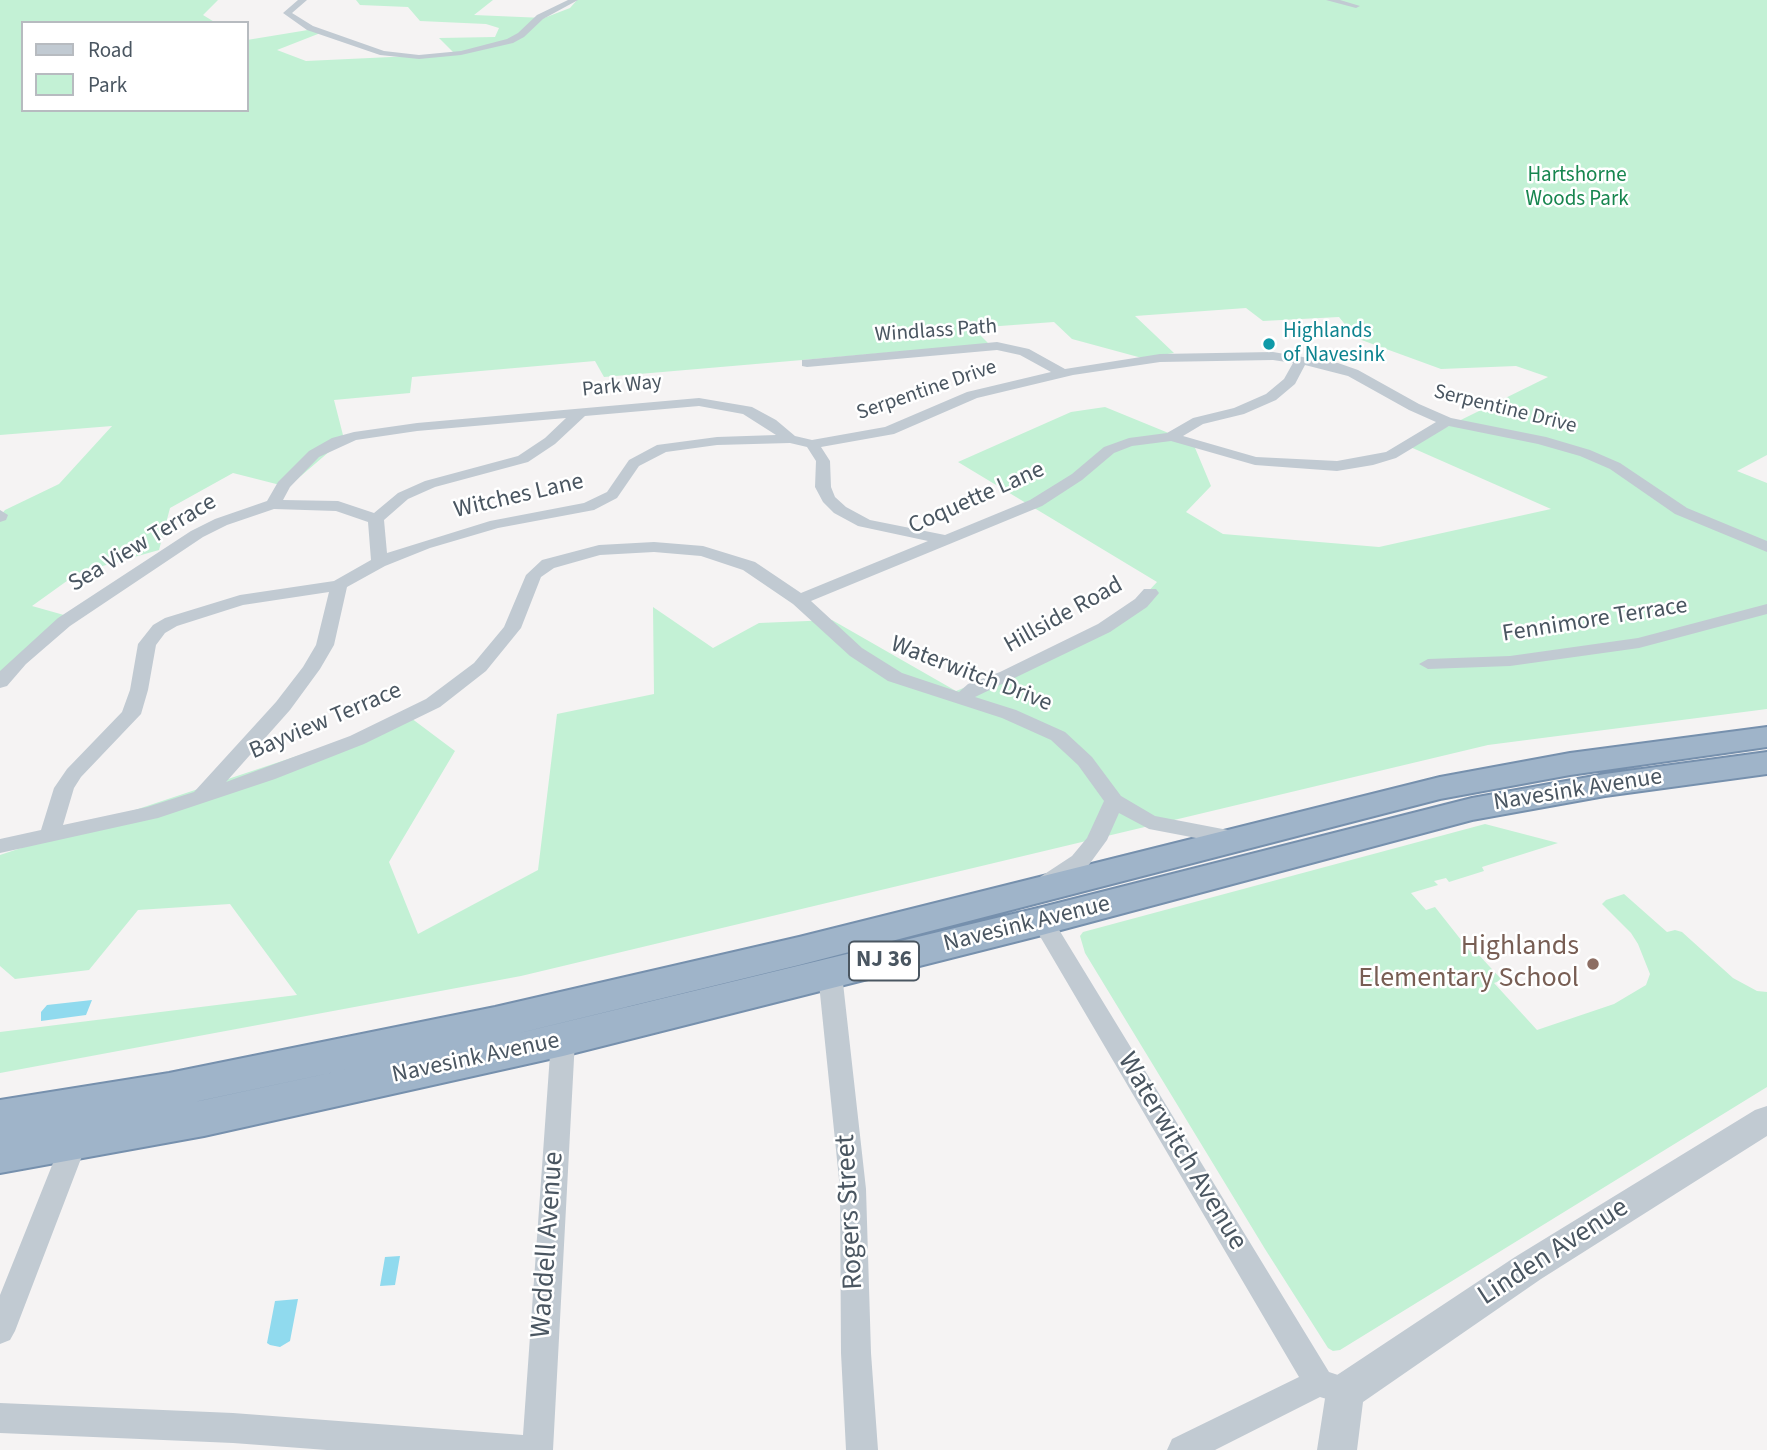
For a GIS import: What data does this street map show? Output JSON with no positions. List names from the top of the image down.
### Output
{
  "streets": {
    "highway": ["Navesink Avenue", "NJ 36"],
    "street": [
      "Windlass Path",
      "Park Way",
      "Serpentine Drive",
      "Witches Lane",
      "Coquette Lane",
      "Sea View Terrace",
      "Hillside Road",
      "Fennimore Terrace",
      "Waterwitch Drive",
      "Bayview Terrace",
      "Waterwitch Avenue",
      "Rogers Street",
      "Waddell Avenue",
      "Linden Avenue"
    ]
  },
  "crossings": [
    ["Windlass Path", "Serpentine Drive"],
    ["Park Way", "Serpentine Drive"],
    ["Park Way", "Witches Lane"],
    ["Park Way", "Sea View Terrace"],
    ["Serpentine Drive", "Coquette Lane"],
    ["Coquette Lane", "Waterwitch Drive"],
    ["Hillside Road", "Waterwitch Drive"],
    ["Waterwitch Drive", "Bayview Terrace"],
    ["Navesink Avenue", "Waterwitch Avenue"],
    ["Navesink Avenue", "Rogers Street"],
    ["Navesink Avenue", "Waddell Avenue"],
    ["Waterwitch Avenue", "Linden Avenue"]
  ],
  "parks": ["Hartshorne Woods Park"],
  "places": ["Highlands of Navesink", "Highlands Elementary School"],
  "legend": ["Road", "Park"]
}
